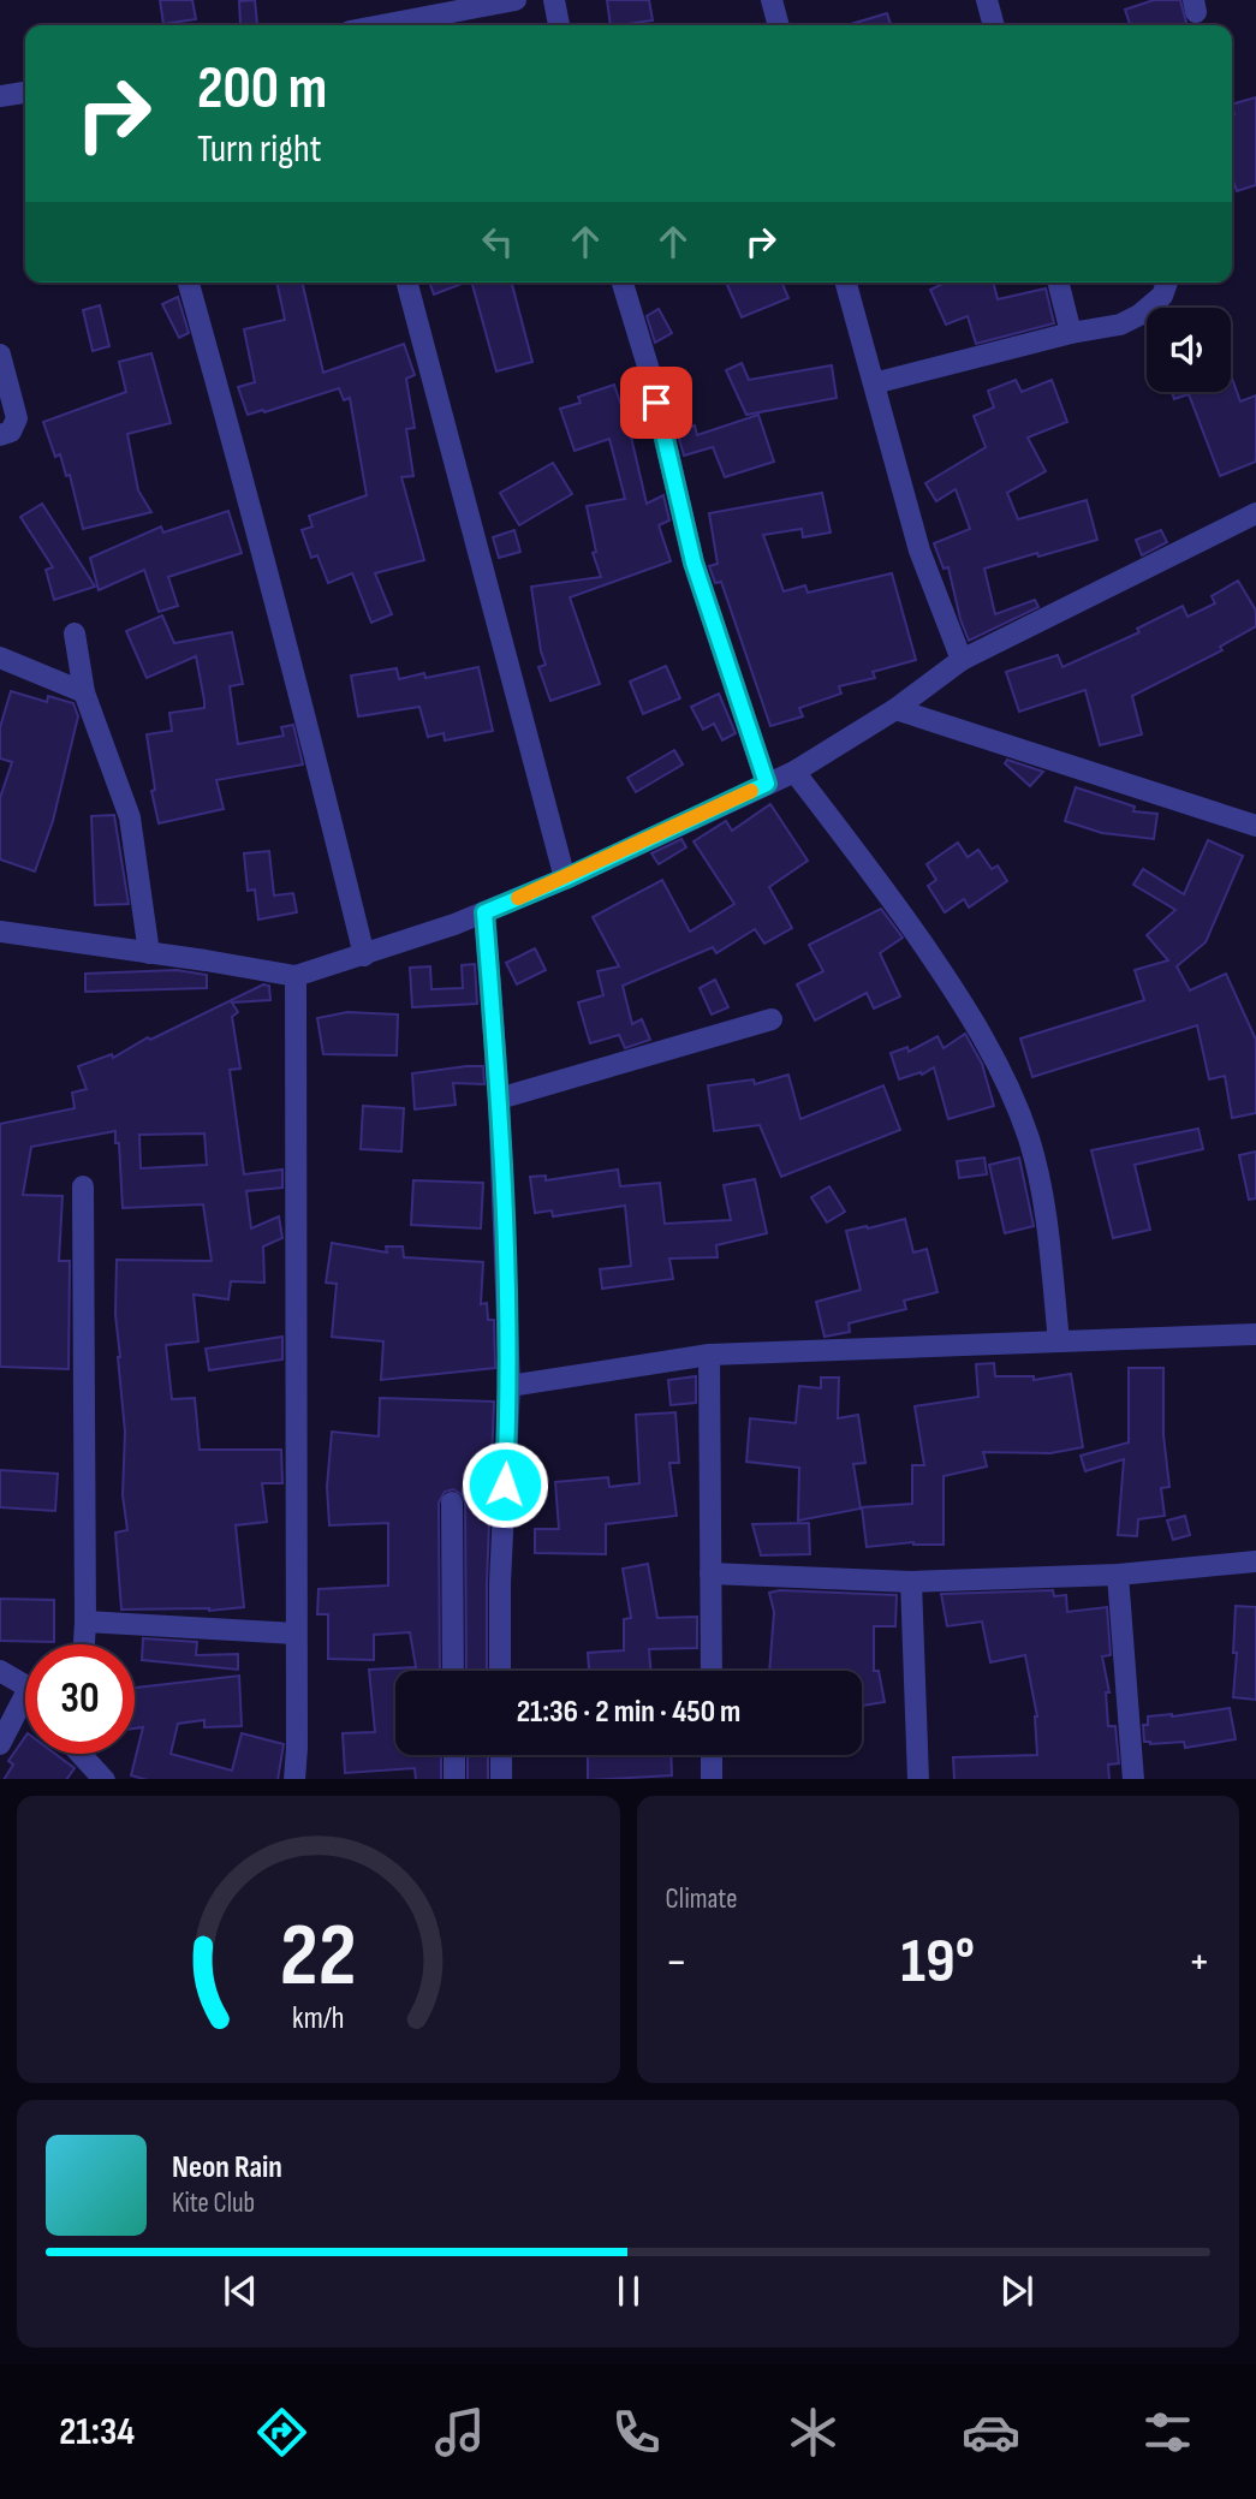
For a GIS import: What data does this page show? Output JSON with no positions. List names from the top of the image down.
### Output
{
  "page": {
    "turn": ["200 m", "Turn right"],
    "limit": "30",
    "trip": "21:36 · 2 min · 450 m",
    "tile": "Climate",
    "heat": ["−", "19°", "+"],
    "song": ["Neon Rain", "Kite Club"],
    "tabs": "21:34",
    "gauge": ["22", "km/h"]
  }
}
